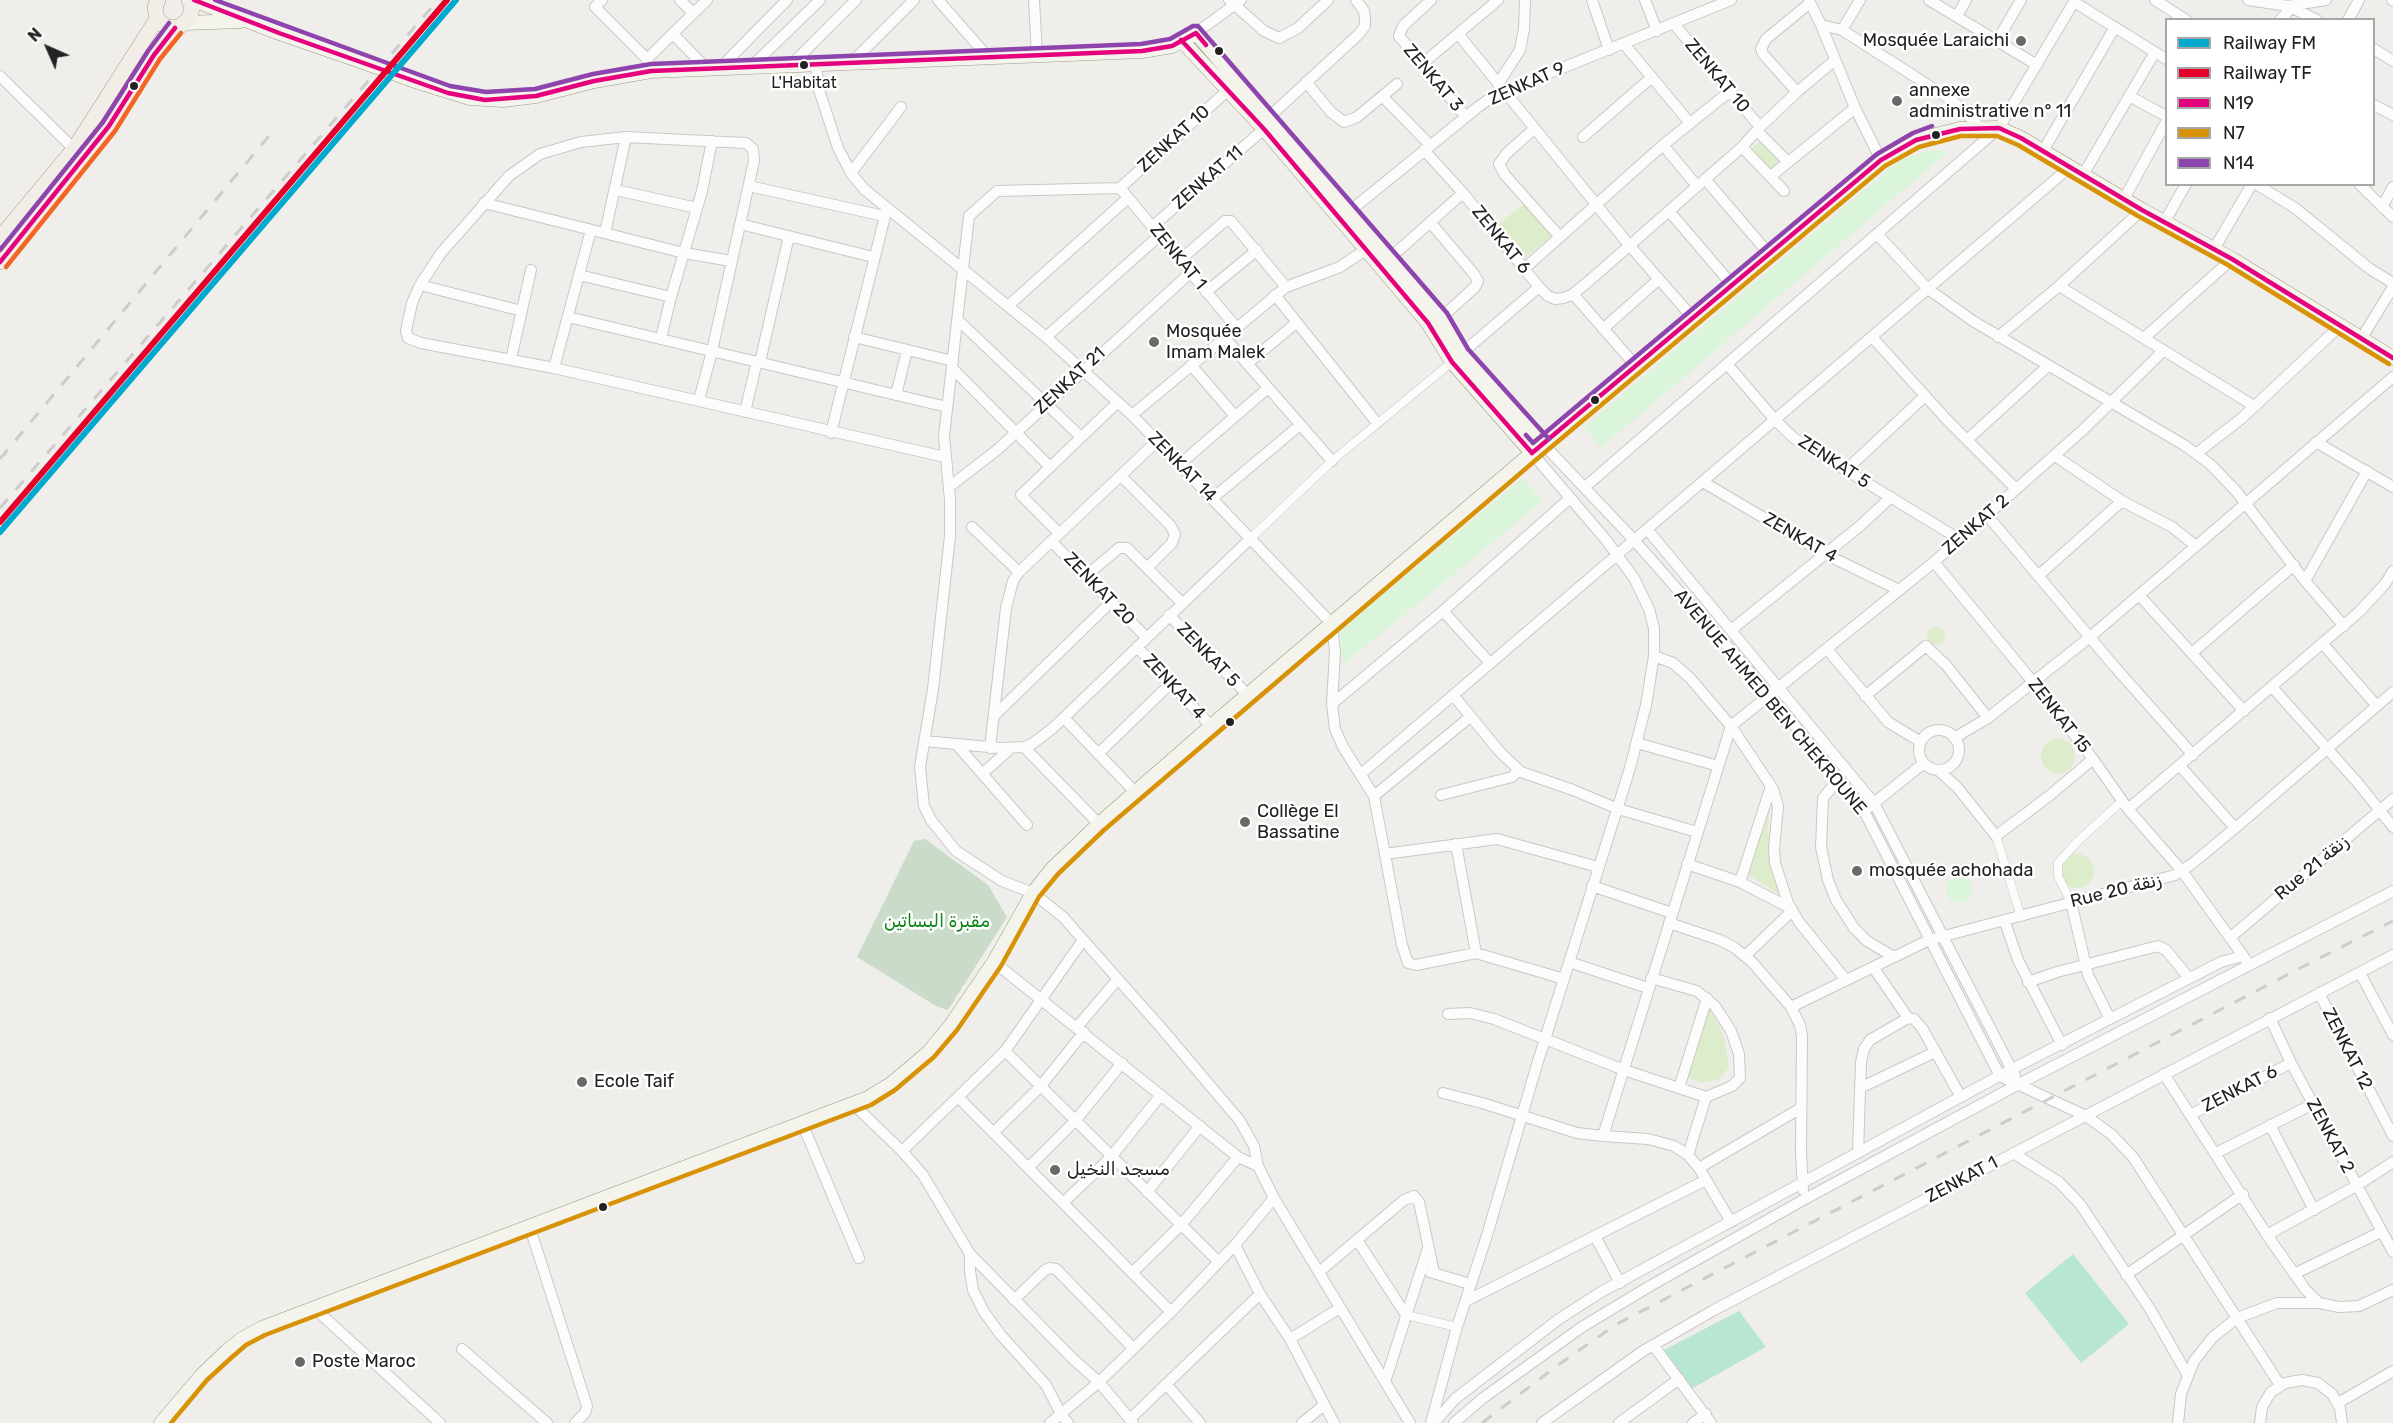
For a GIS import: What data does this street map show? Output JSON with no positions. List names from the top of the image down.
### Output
{
  "streets": {
    "main road": ["AVENUE AHMED BEN CHEKROUNE"],
    "street": [
      "ZENKAT 10",
      "ZENKAT 3",
      "ZENKAT 9",
      "ZENKAT 11",
      "ZENKAT 6",
      "ZENKAT 1",
      "ZENKAT 21",
      "ZENKAT 5",
      "ZENKAT 14",
      "ZENKAT 2",
      "ZENKAT 4",
      "ZENKAT 20",
      "ZENKAT 15",
      "Rue 21 زنقة",
      "Rue 20 زنقة",
      "ZENKAT 12"
    ]
  },
  "crossings": [
    ["ZENKAT 10", "ZENKAT 9"],
    ["ZENKAT 10", "ZENKAT 1"],
    ["ZENKAT 10", "AVENUE AHMED BEN CHEKROUNE"],
    ["ZENKAT 3", "ZENKAT 9"],
    ["ZENKAT 9", "ZENKAT 6"],
    ["ZENKAT 9", "AVENUE AHMED BEN CHEKROUNE"],
    ["ZENKAT 11", "ZENKAT 1"],
    ["ZENKAT 11", "ZENKAT 14"],
    ["ZENKAT 11", "AVENUE AHMED BEN CHEKROUNE"],
    ["ZENKAT 6", "ZENKAT 2"],
    ["ZENKAT 6", "AVENUE AHMED BEN CHEKROUNE"],
    ["ZENKAT 1", "ZENKAT 21"],
    ["ZENKAT 1", "ZENKAT 2"],
    ["ZENKAT 1", "ZENKAT 12"],
    ["ZENKAT 21", "ZENKAT 14"],
    ["ZENKAT 5", "ZENKAT 2"],
    ["ZENKAT 2", "ZENKAT 4"],
    ["ZENKAT 2", "AVENUE AHMED BEN CHEKROUNE"],
    ["ZENKAT 2", "ZENKAT 15"],
    ["AVENUE AHMED BEN CHEKROUNE", "Rue 20 زنقة"],
    ["ZENKAT 15", "Rue 21 زنقة"],
    ["ZENKAT 15", "Rue 20 زنقة"]
  ],
  "parks": ["مقبرة البساتين"],
  "places": [
    "Mosquée Laraichi",
    "L'Habitat",
    "annexe administrative n° 11",
    "Mosquée Imam Malek",
    "Collège El Bassatine",
    "mosquée achohada",
    "Ecole Taif",
    "مسجد النخيل",
    "Poste Maroc"
  ],
  "lines": [
    "rail line FM",
    "rail line TF",
    "transit line N19",
    "transit line N14",
    "transit line N7"
  ],
  "legend": [
    "Railway FM",
    "Railway TF",
    "N19",
    "N7",
    "N14"
  ],
  "north": "top left"
}
